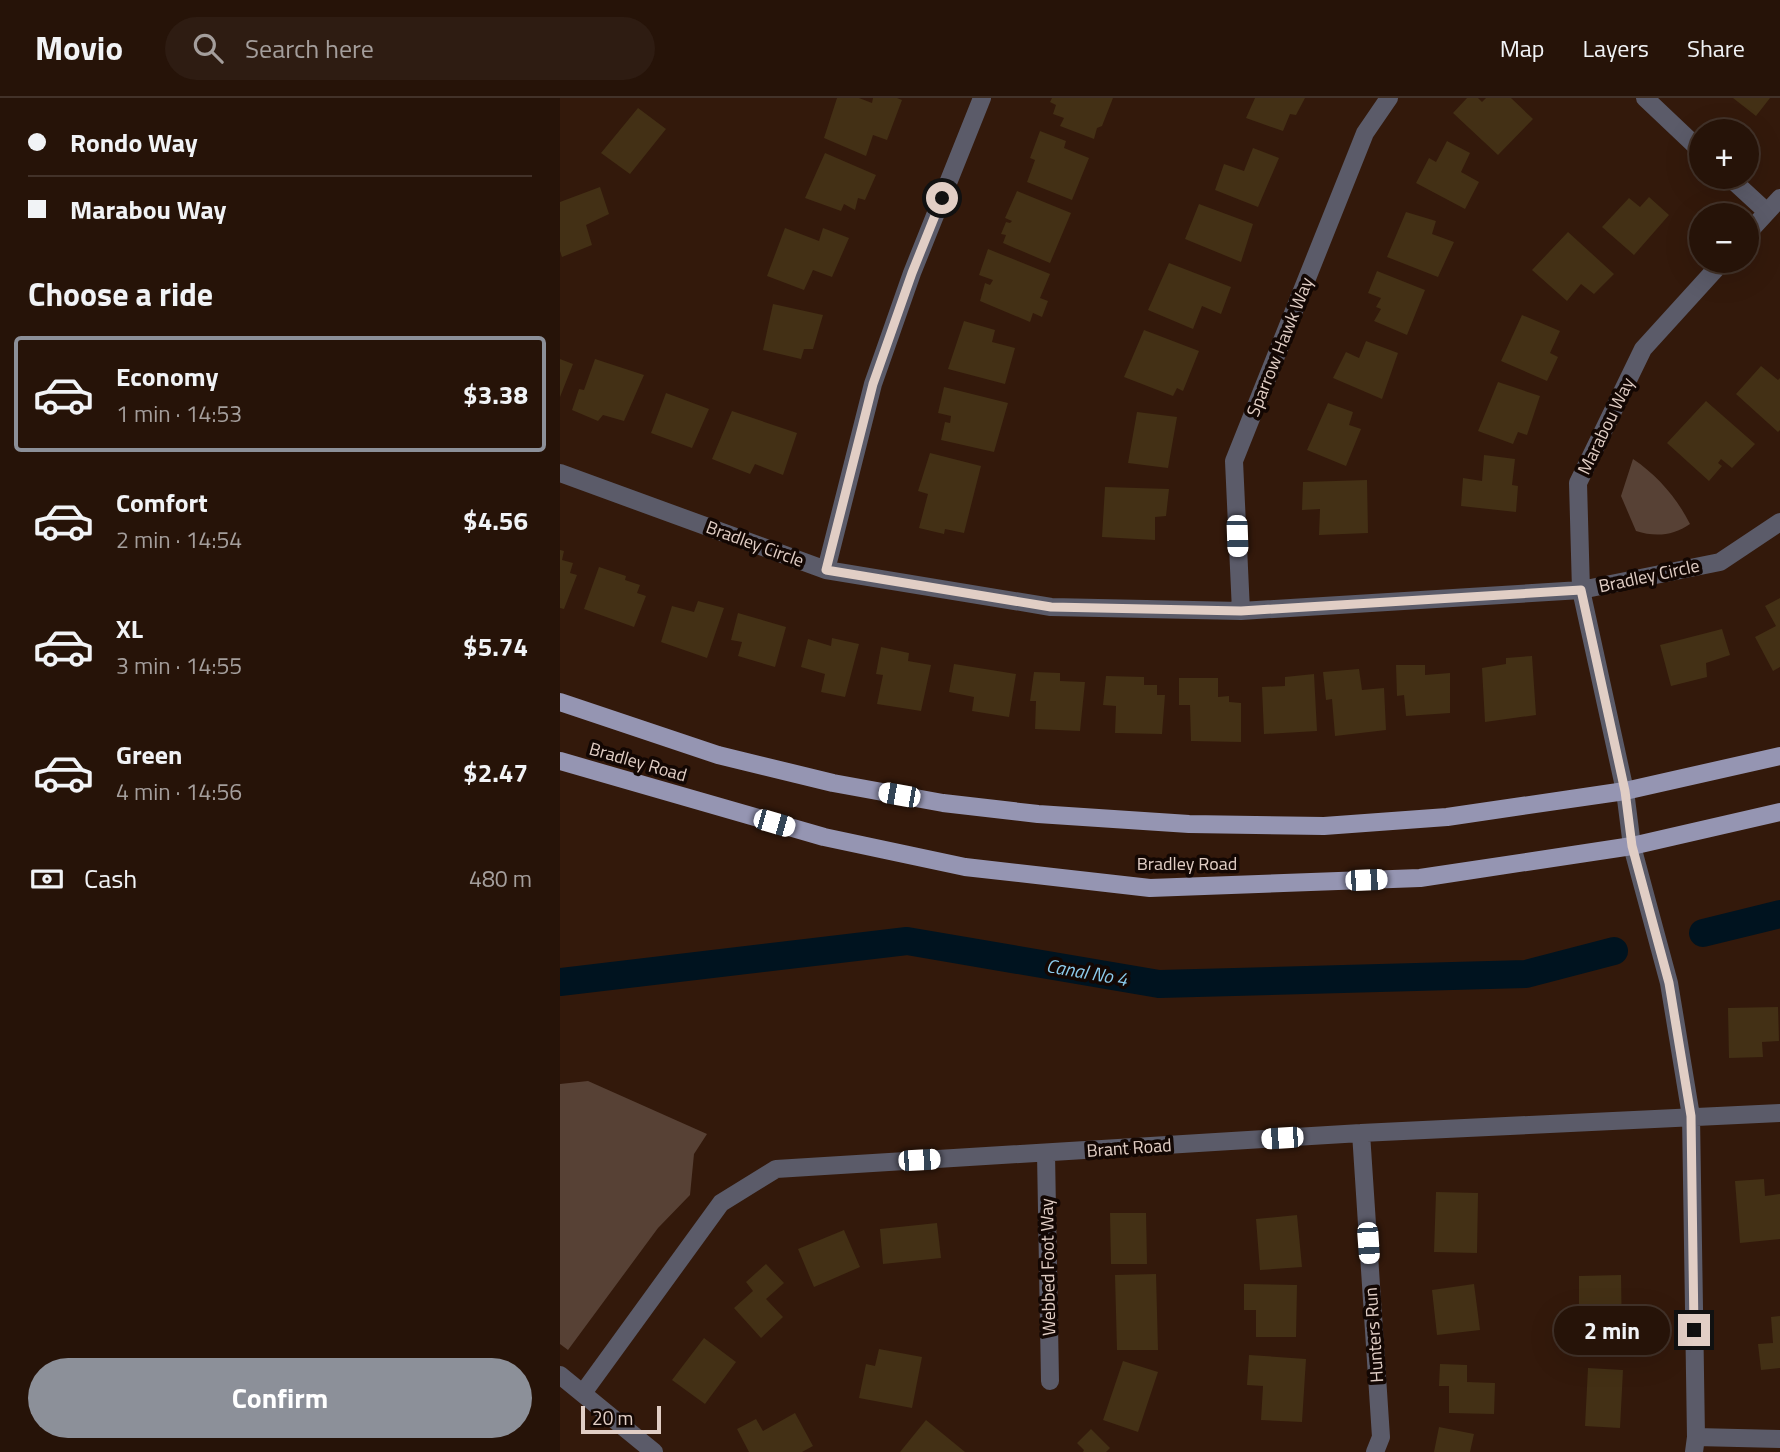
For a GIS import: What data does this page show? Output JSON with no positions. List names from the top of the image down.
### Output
{
  "streets": {
    "main road": ["Bradley Road"],
    "street": [
      "Sparrow Hawk Way",
      "Marabou Way",
      "Bradley Circle",
      "Brant Road",
      "Webbed Foot Way",
      "Hunters Run"
    ]
  },
  "crossings": [
    ["Sparrow Hawk Way", "Bradley Circle"],
    ["Marabou Way", "Bradley Circle"],
    ["Marabou Way", "Bradley Road"],
    ["Marabou Way", "Brant Road"],
    ["Brant Road", "Webbed Foot Way"],
    ["Brant Road", "Hunters Run"]
  ],
  "water": ["Canal No 4"],
  "scale_bar": "20 m",
  "page": {
    "header": "Movio",
    "search": "Search here",
    "nav": ["Map", "Layers", "Share"],
    "banner": ["Rondo Way", "Marabou Way"],
    "map_buttons": ["+", "−"],
    "heading": "Choose a ride",
    "list": [
      {
        "name": "Economy",
        "note": "1 min · 14:53",
        "value": "$3.38"
      },
      {
        "name": "Comfort",
        "note": "2 min · 14:54",
        "value": "$4.56"
      },
      {
        "name": "XL",
        "note": "3 min · 14:55",
        "value": "$5.74"
      },
      {
        "name": "Green",
        "note": "4 min · 14:56",
        "value": "$2.47"
      }
    ],
    "pay": ["Cash", "480 m"],
    "bubble": "2 min",
    "buttons": "Confirm",
    "scale": "20 m"
  }
}
